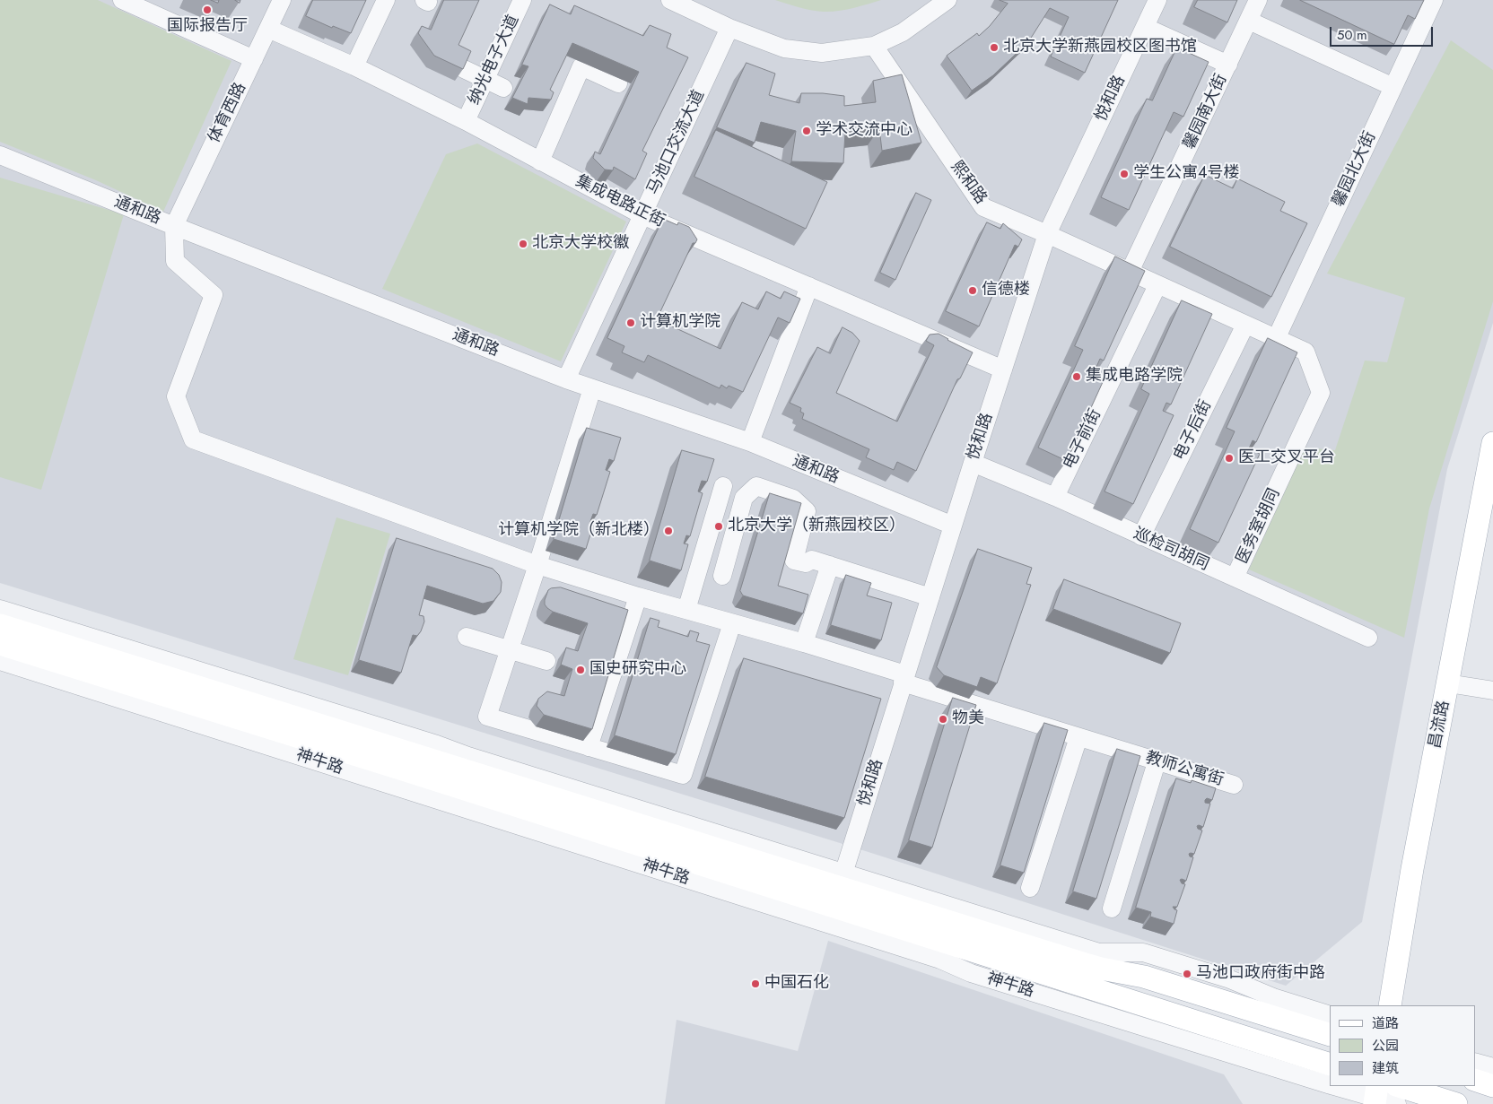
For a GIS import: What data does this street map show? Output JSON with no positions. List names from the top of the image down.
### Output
{
  "streets": {
    "main road": ["昌流路", "神牛路"],
    "street": [
      "纳光电子大道",
      "悦和路",
      "馨园南大街",
      "体育西路",
      "马池口交流大道",
      "馨园北大街",
      "熙和路",
      "集成电路正街",
      "通和路",
      "电子后街",
      "电子前街",
      "医务室胡同",
      "巡检司胡同",
      "教师公寓街"
    ]
  },
  "crossings": [
    ["纳光电子大道", "集成电路正街"],
    ["悦和路", "熙和路"],
    ["悦和路", "集成电路正街"],
    ["悦和路", "通和路"],
    ["悦和路", "巡检司胡同"],
    ["悦和路", "教师公寓街"],
    ["馨园南大街", "熙和路"],
    ["体育西路", "集成电路正街"],
    ["体育西路", "通和路"],
    ["体育西路", "教师公寓街"],
    ["马池口交流大道", "集成电路正街"],
    ["马池口交流大道", "通和路"],
    ["馨园北大街", "熙和路"],
    ["熙和路", "电子后街"],
    ["熙和路", "电子前街"],
    ["熙和路", "医务室胡同"],
    ["通和路", "教师公寓街"],
    ["电子后街", "巡检司胡同"],
    ["电子前街", "巡检司胡同"],
    ["医务室胡同", "巡检司胡同"]
  ],
  "places": [
    "国际报告厅",
    "北京大学新燕园校区图书馆",
    "学术交流中心",
    "学生公寓4号楼",
    "北京大学校徽",
    "信德楼",
    "计算机学院",
    "集成电路学院",
    "医工交叉平台",
    "北京大学（新燕园校区）",
    "计算机学院（新北楼）",
    "国史研究中心",
    "物美",
    "马池口政府街中路",
    "中国石化"
  ],
  "legend": ["道路", "公园", "建筑"],
  "scale_bar": "50 m"
}
